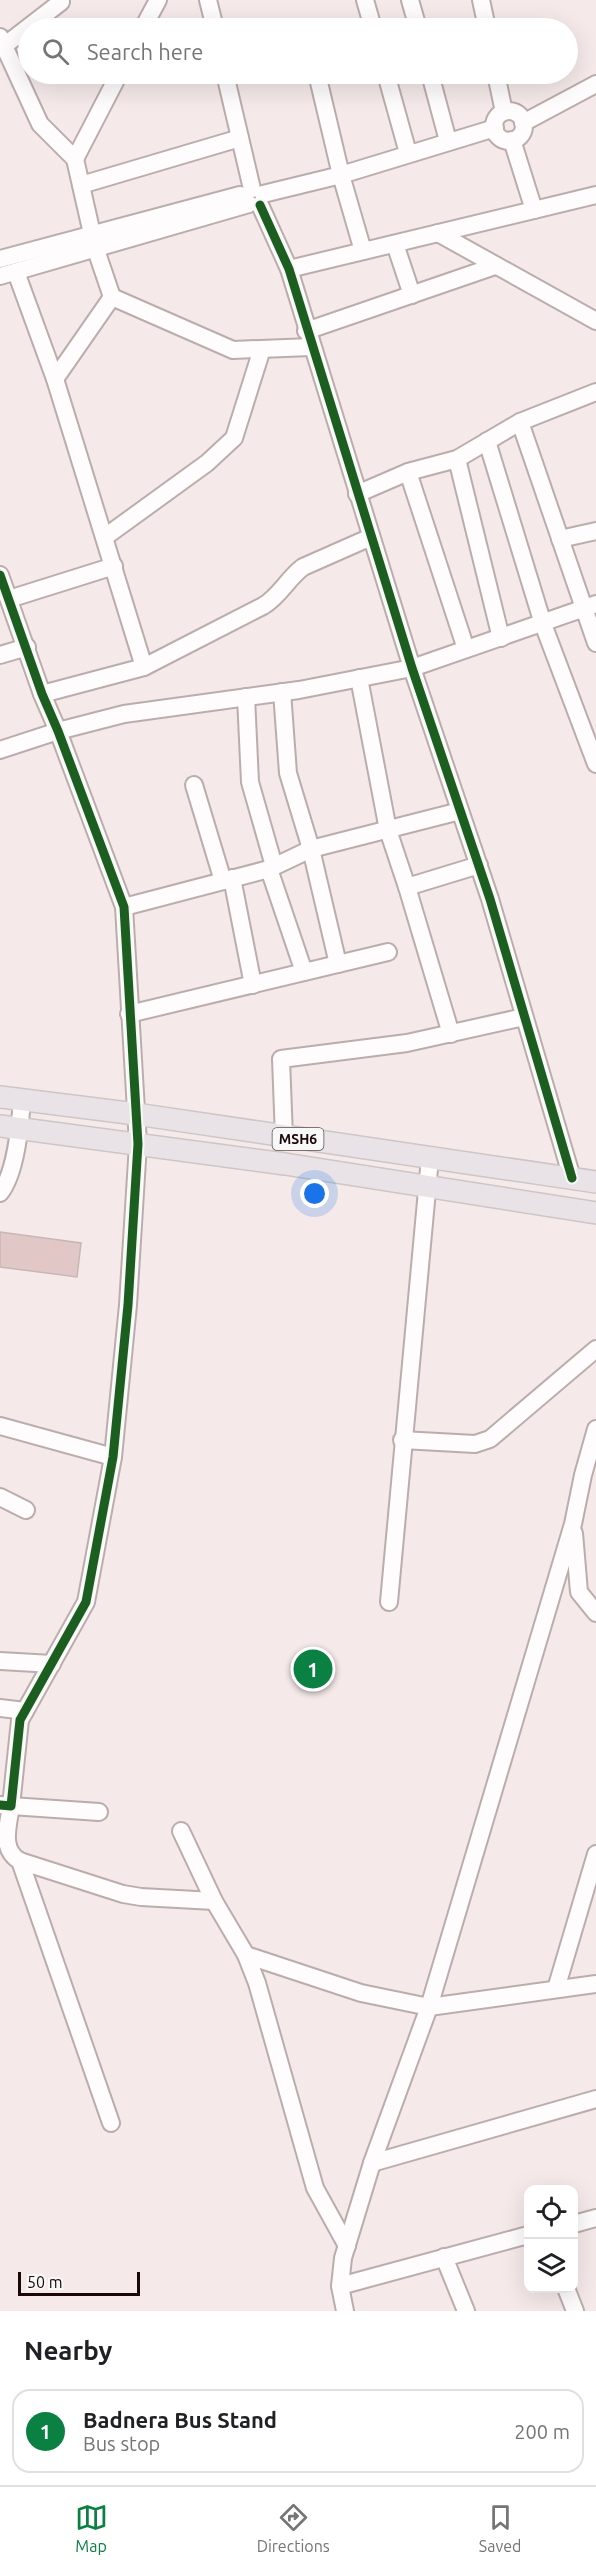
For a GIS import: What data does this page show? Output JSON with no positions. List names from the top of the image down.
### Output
{
  "streets": {
    "main road": ["MSH6"]
  },
  "scale_bar": "50 m",
  "page": {
    "search": "Search here",
    "pins": "1",
    "scale": "50 m",
    "heading": "Nearby",
    "list": [
      {
        "mark": "1",
        "name": "Badnera Bus Stand",
        "note": "Bus stop",
        "value": "200 m"
      }
    ],
    "nav": ["Map", "Directions", "Saved"]
  }
}
